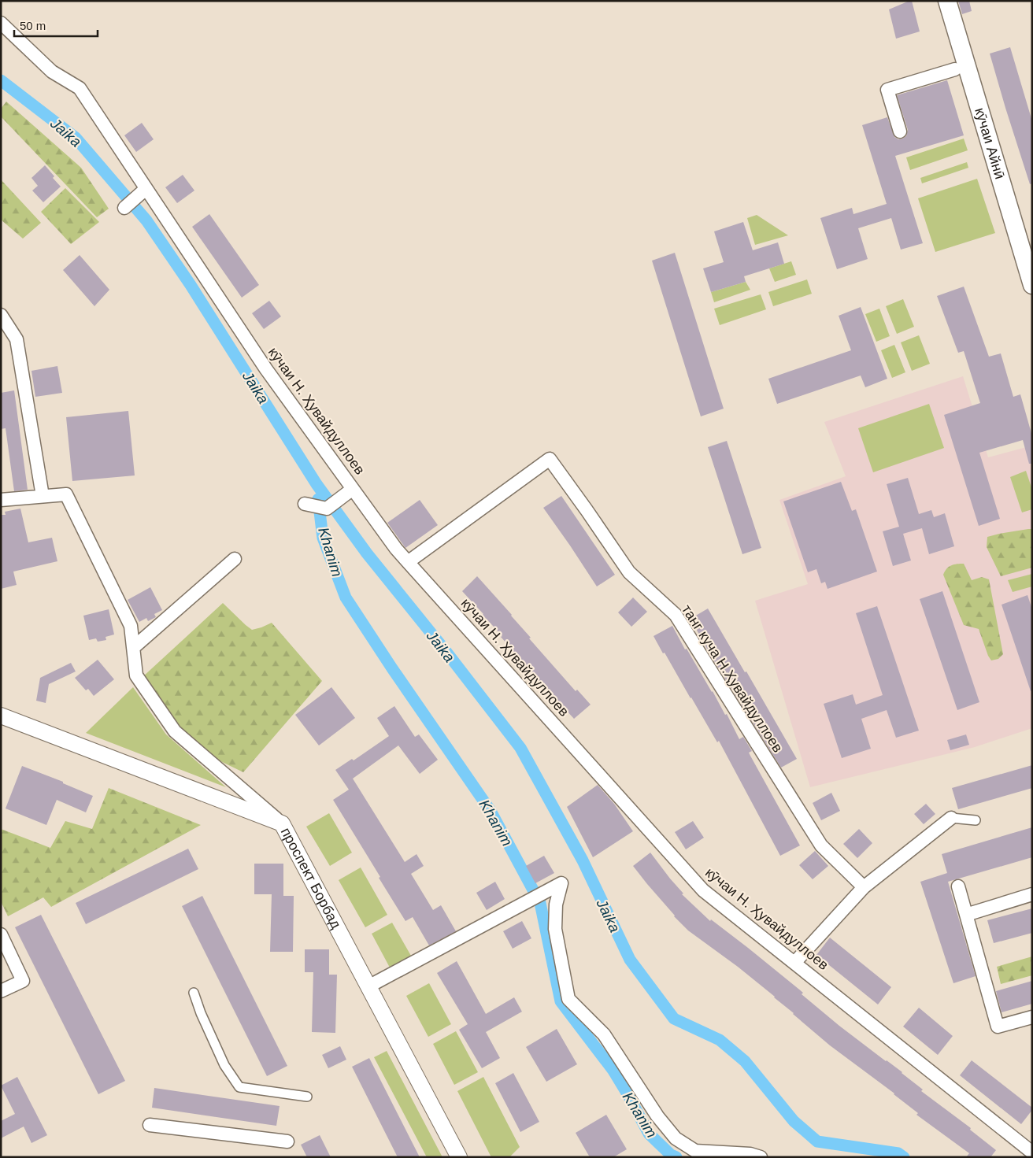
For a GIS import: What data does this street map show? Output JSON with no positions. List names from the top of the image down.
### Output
{
  "streets": {
    "main road": ["кӯчаи Айнӣ"],
    "street": ["кӯчаи Н. Ҳувайдуллоев", "танг куча Н.Ҳувайдуллоев", "проспект Борбад"]
  },
  "crossings": [
    ["кӯчаи Н. Ҳувайдуллоев", "танг куча Н.Ҳувайдуллоев"]
  ],
  "water": ["Jaika", "Khanim"],
  "scale_bar": "50 m"
}
